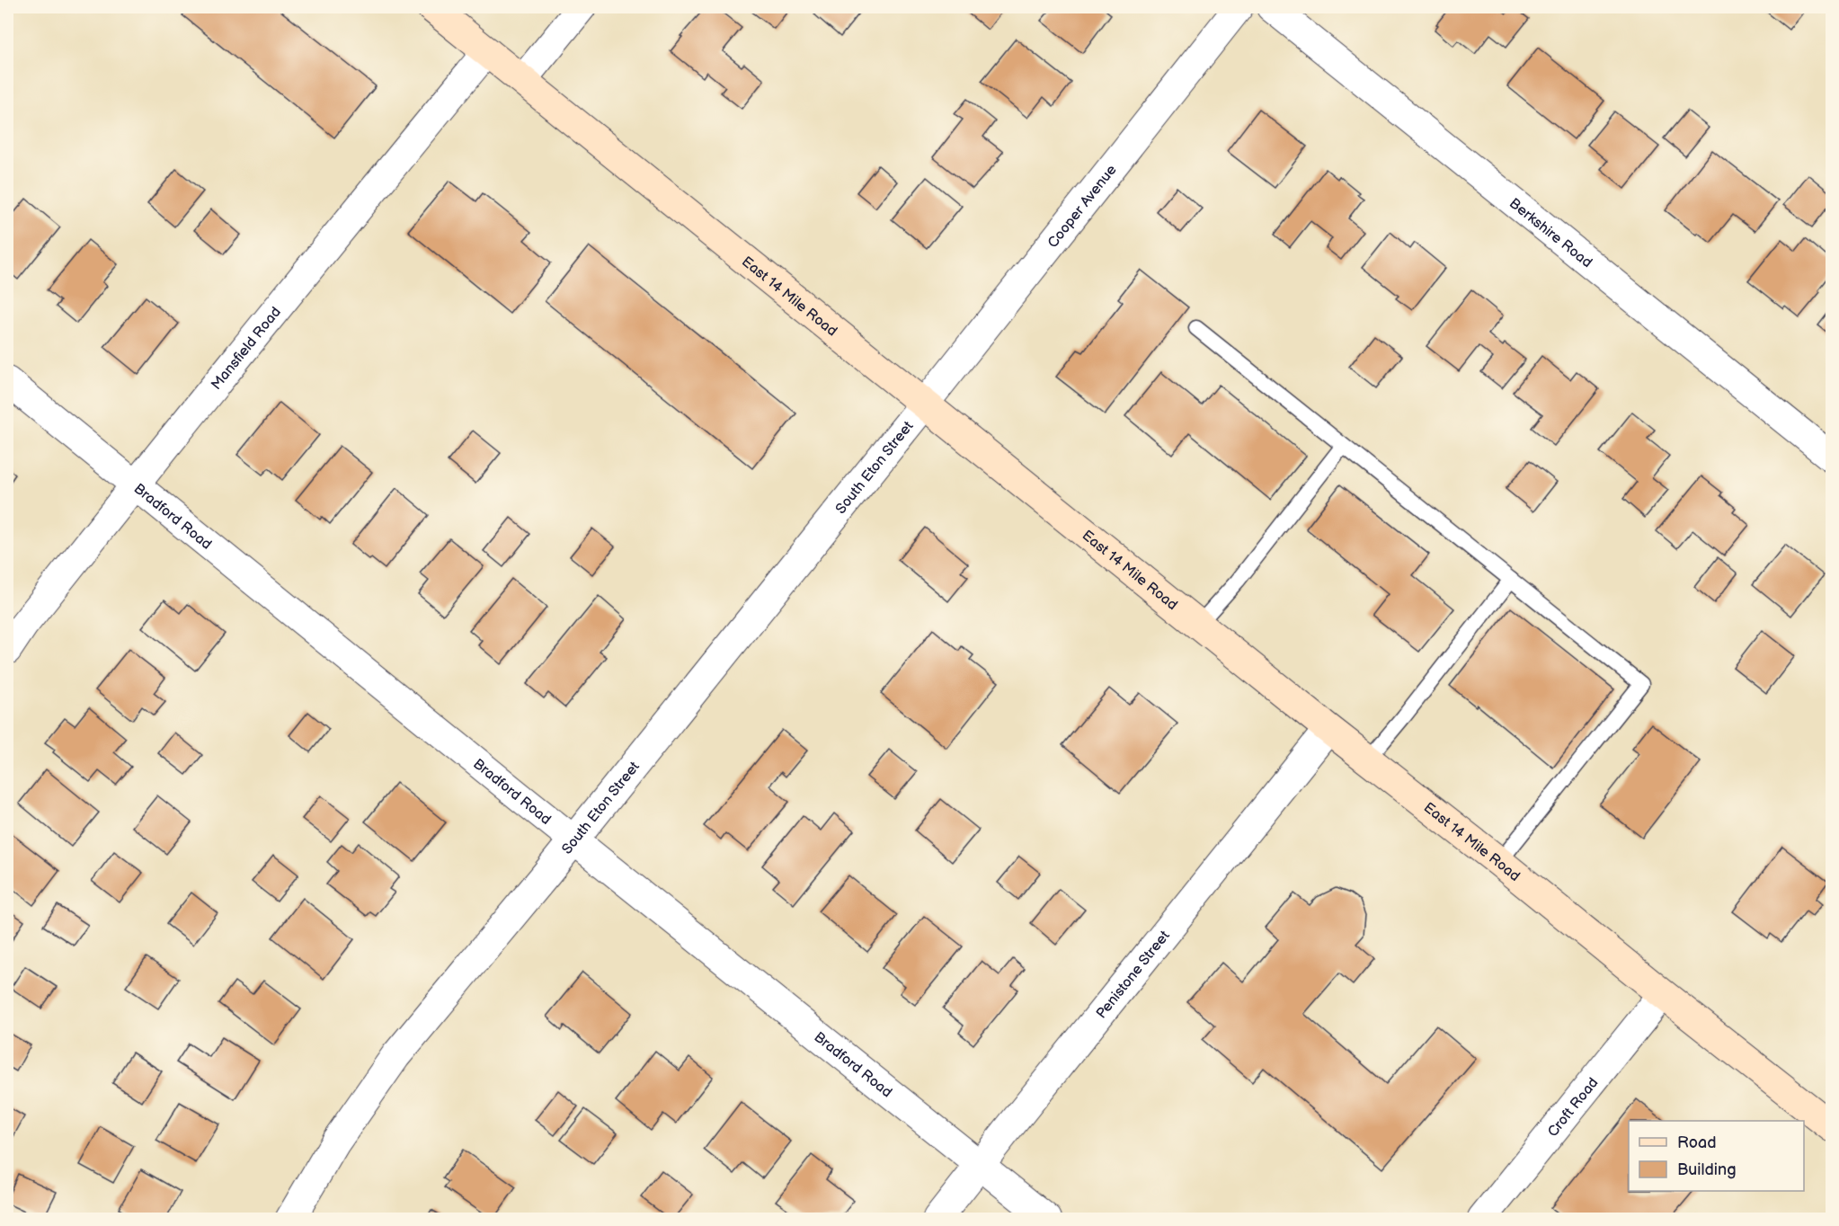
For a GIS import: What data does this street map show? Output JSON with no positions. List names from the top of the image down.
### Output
{
  "streets": {
    "main road": ["East 14 Mile Road"],
    "street": [
      "Cooper Avenue",
      "Berkshire Road",
      "Mansfield Road",
      "South Eton Street",
      "Bradford Road",
      "Penistone Street",
      "Croft Road"
    ]
  },
  "crossings": [
    ["Cooper Avenue", "East 14 Mile Road"],
    ["Cooper Avenue", "South Eton Street"],
    ["East 14 Mile Road", "Mansfield Road"],
    ["East 14 Mile Road", "South Eton Street"],
    ["East 14 Mile Road", "Penistone Street"],
    ["East 14 Mile Road", "Croft Road"],
    ["Mansfield Road", "Bradford Road"],
    ["South Eton Street", "Bradford Road"],
    ["Bradford Road", "Penistone Street"]
  ],
  "legend": ["Road", "Building"]
}
